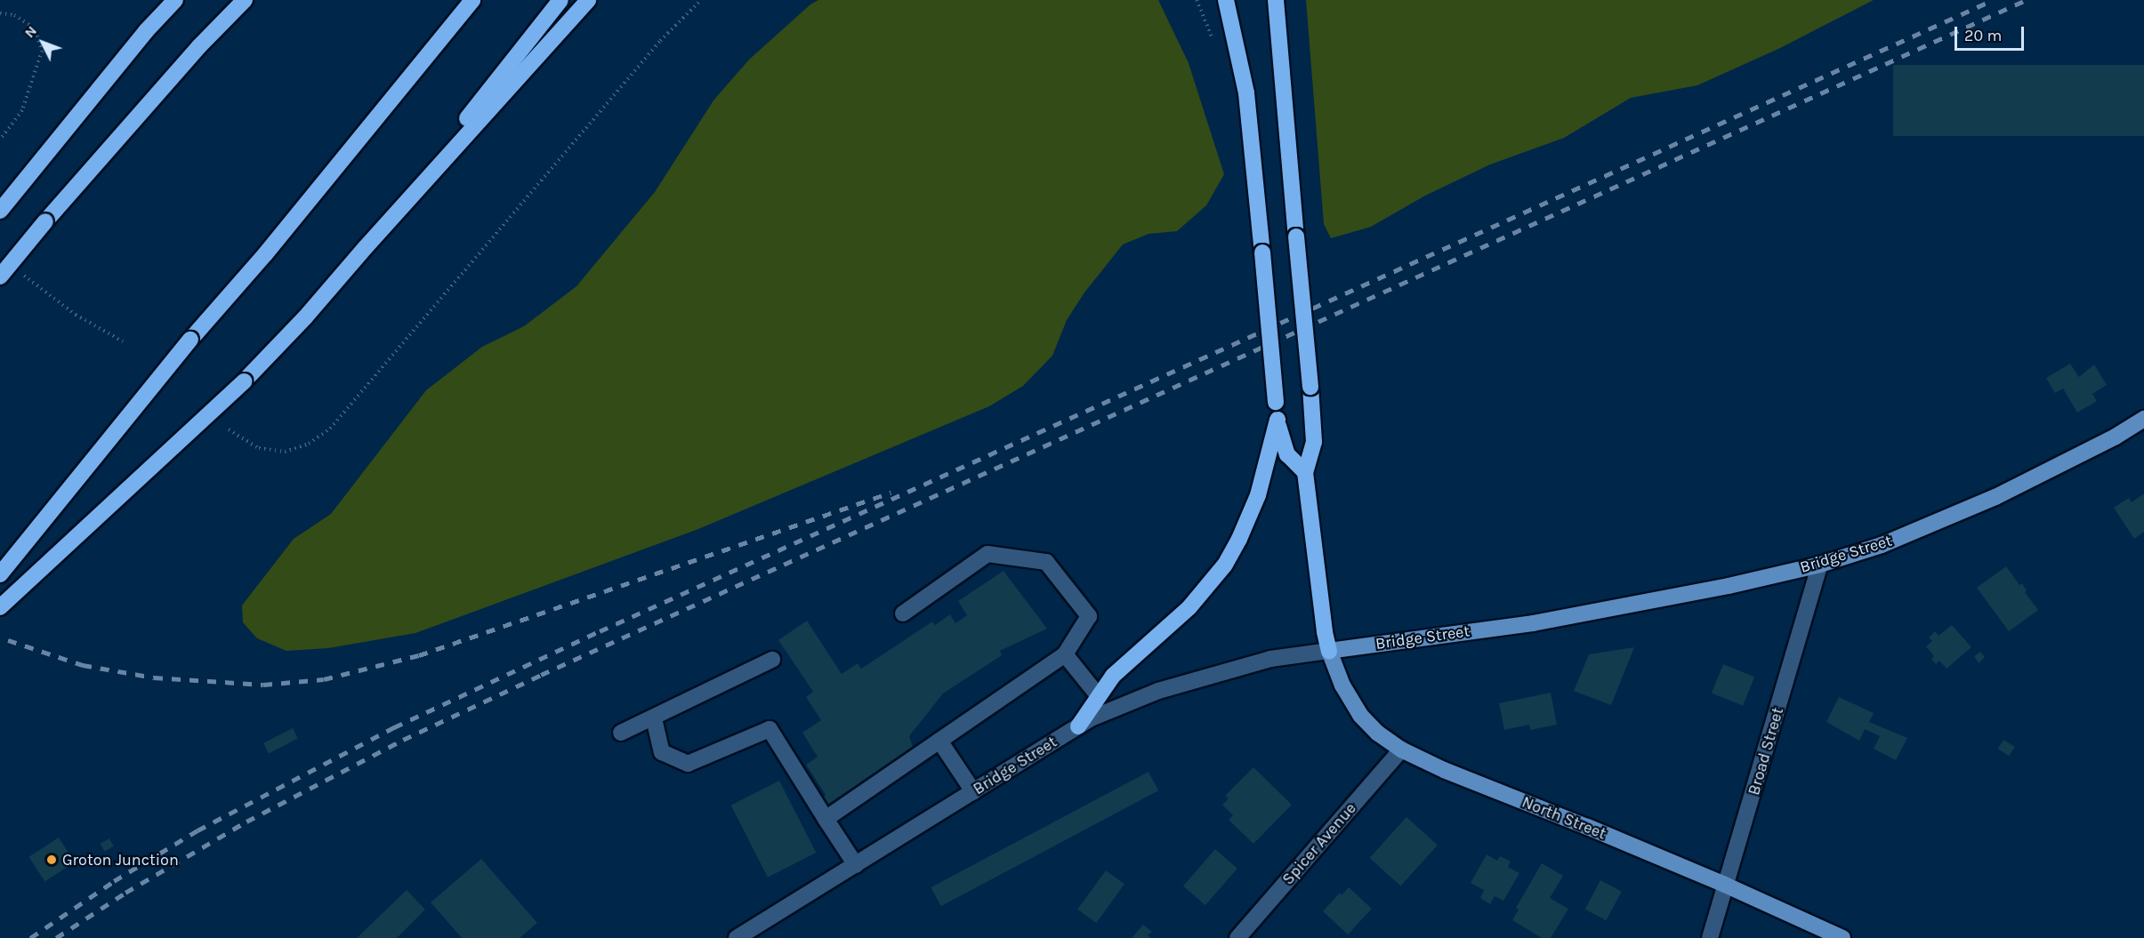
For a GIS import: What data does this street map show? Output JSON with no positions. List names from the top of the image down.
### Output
{
  "streets": {
    "main road": ["Bridge Street", "North Street"],
    "street": ["Broad Street", "Spicer Avenue"]
  },
  "crossings": [
    ["Bridge Street", "Broad Street"],
    ["Bridge Street", "North Street"],
    ["Broad Street", "North Street"],
    ["North Street", "Spicer Avenue"]
  ],
  "places": ["Groton Junction"],
  "scale_bar": "20 m",
  "north": "top left"
}
